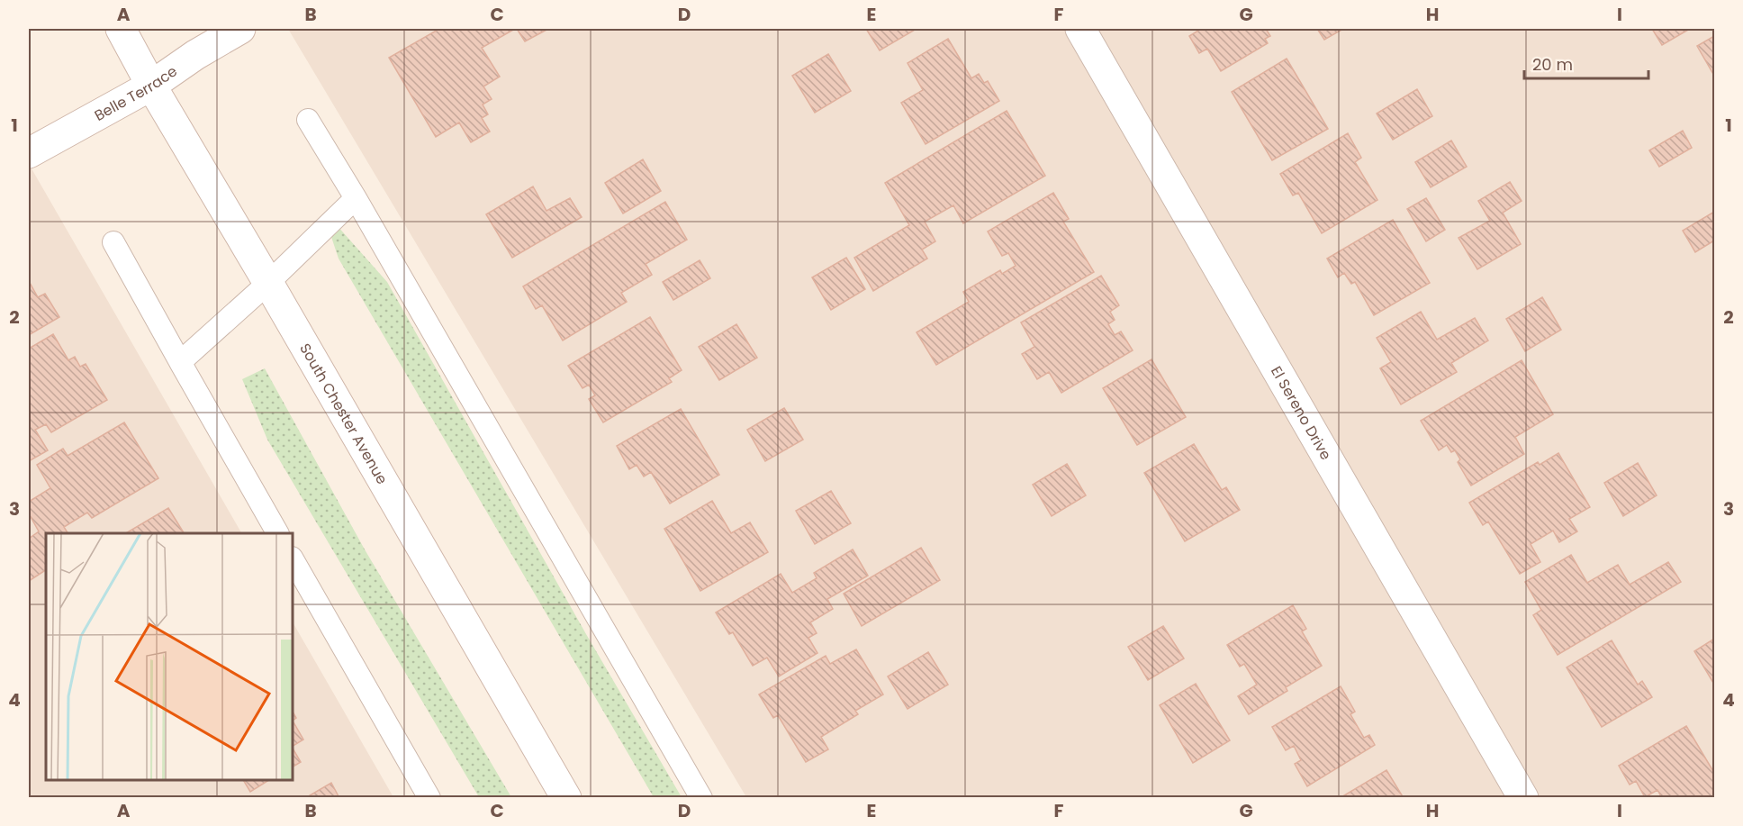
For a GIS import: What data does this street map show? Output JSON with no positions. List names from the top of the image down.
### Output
{
  "streets": {
    "street": ["Belle Terrace", "South Chester Avenue", "El Sereno Drive"]
  },
  "crossings": [
    ["Belle Terrace", "South Chester Avenue"]
  ],
  "scale_bar": "20 m",
  "grid": {
    "columns": [
      "A",
      "B",
      "C",
      "D",
      "E",
      "F",
      "G",
      "H",
      "I"
    ],
    "rows": [
      "1",
      "2",
      "3",
      "4"
    ]
  }
}
